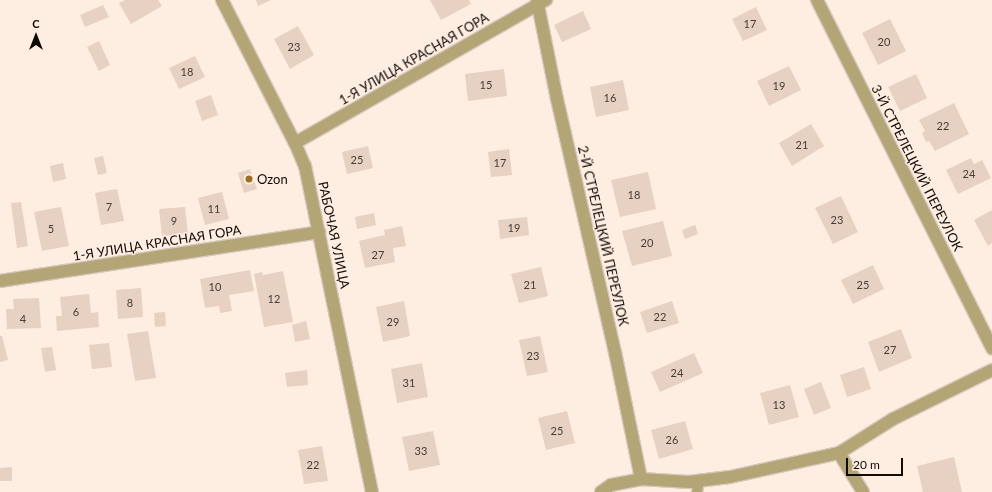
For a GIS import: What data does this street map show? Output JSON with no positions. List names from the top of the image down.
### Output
{
  "streets": {
    "street": [
      "1-Я УЛИЦА КРАСНАЯ ГОРА",
      "3-Й СТРЕЛЕЦКИЙ ПЕРЕУЛОК",
      "РАБОЧАЯ УЛИЦА",
      "2-Й СТРЕЛЕЦКИЙ ПЕРЕУЛОК"
    ]
  },
  "crossings": [
    ["1-Я УЛИЦА КРАСНАЯ ГОРА", "РАБОЧАЯ УЛИЦА"],
    ["1-Я УЛИЦА КРАСНАЯ ГОРА", "2-Й СТРЕЛЕЦКИЙ ПЕРЕУЛОК"]
  ],
  "places": ["Ozon"],
  "house_numbers": [
    "17",
    "20",
    "23",
    "18",
    "15",
    "19",
    "16",
    "22",
    "21",
    "25",
    "17",
    "24",
    "18",
    "7",
    "11",
    "23",
    "9",
    "19",
    "5",
    "20",
    "27",
    "21",
    "25",
    "10",
    "12",
    "8",
    "6",
    "22",
    "4",
    "29",
    "27",
    "23",
    "24",
    "31",
    "13",
    "25",
    "26",
    "33",
    "22"
  ],
  "scale_bar": "20 m",
  "north": "top"
}
